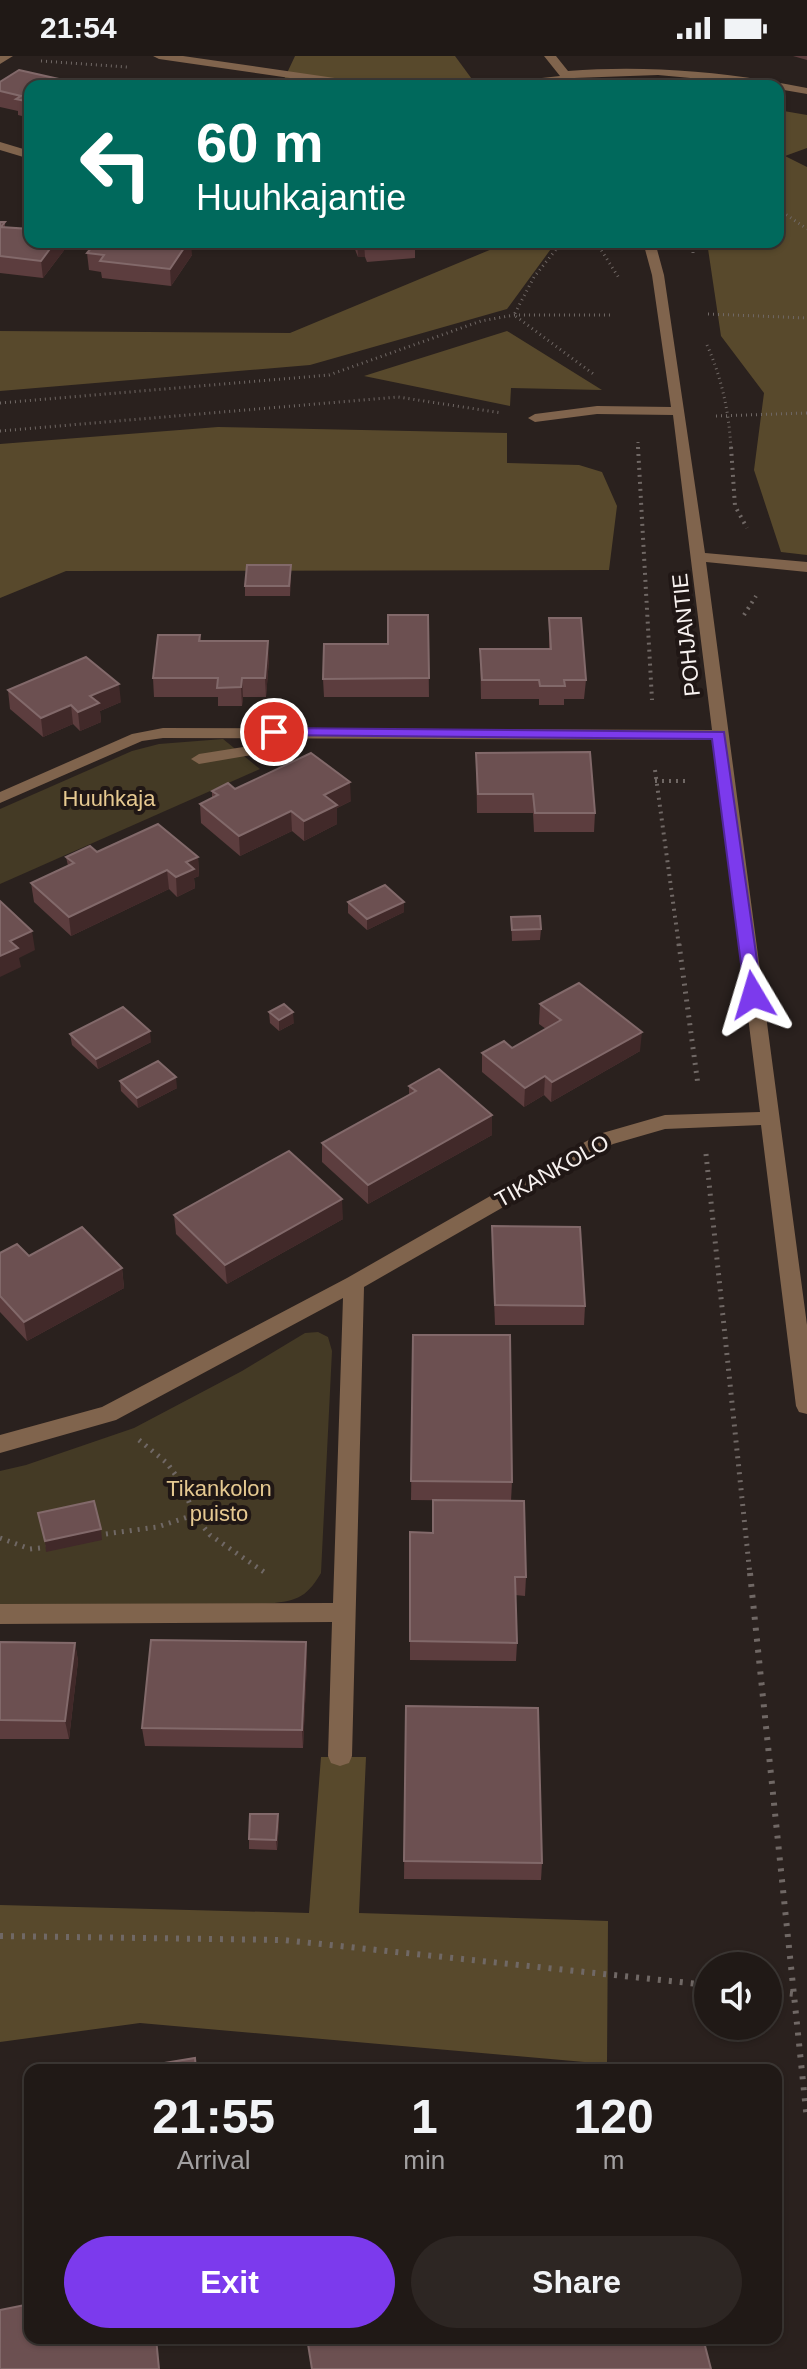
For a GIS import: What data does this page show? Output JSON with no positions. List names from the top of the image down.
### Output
{
  "streets": {
    "street": ["POHJANTIE", "TIKANKOLO"]
  },
  "crossings": [
    ["POHJANTIE", "TIKANKOLO"]
  ],
  "parks": ["Huuhkaja", "Tikankolon puisto"],
  "page": {
    "status": "21:54",
    "turn": ["60 m", "Huuhkajantie"],
    "eta": [
      "21:55",
      "Arrival",
      "1",
      "min",
      "120",
      "m"
    ],
    "buttons": ["Exit", "Share"]
  }
}
